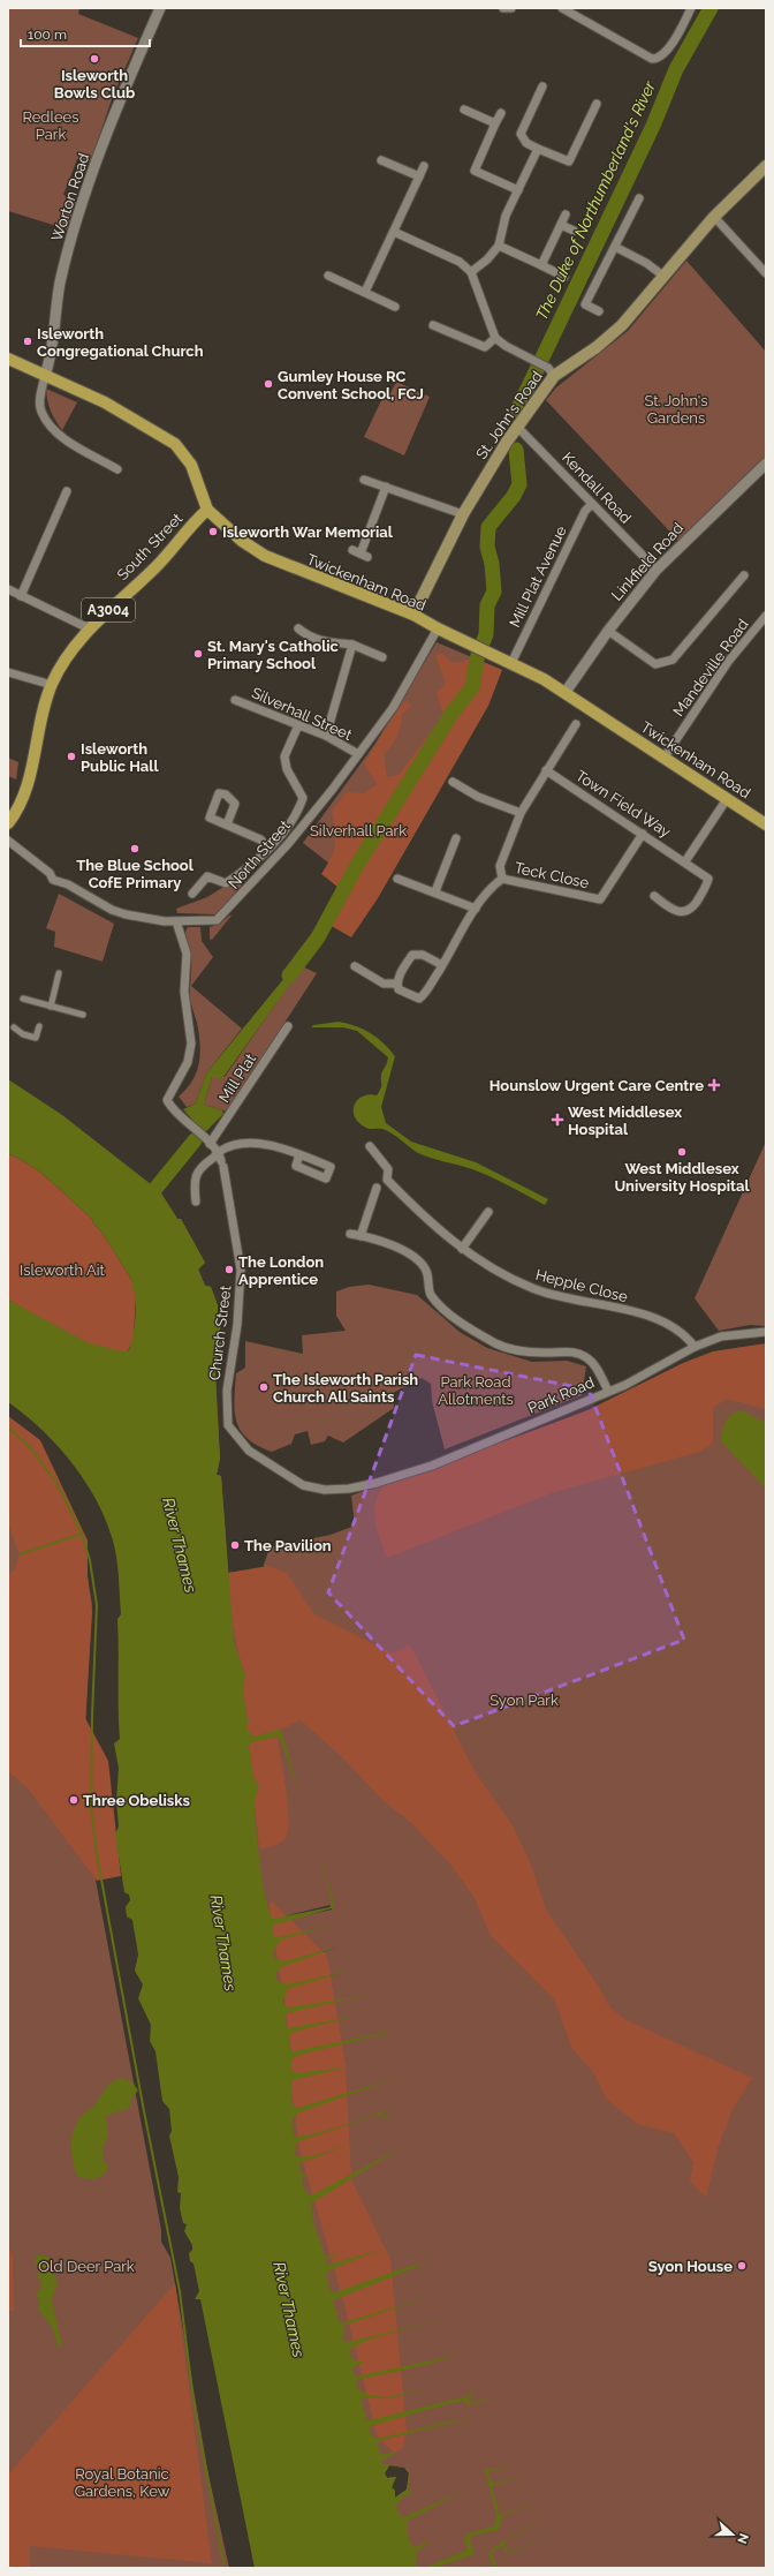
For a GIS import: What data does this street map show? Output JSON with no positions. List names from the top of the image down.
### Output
{
  "streets": {
    "main road": [
      "St. John's Road",
      "South Street",
      "Twickenham Road",
      "A3004"
    ],
    "street": [
      "Worton Road",
      "Kendall Road",
      "Linkfield Road",
      "Mill Plat Avenue",
      "Mandeville Road",
      "Silverhall Street",
      "Town Field Way",
      "North Street",
      "Teck Close",
      "Mill Plat",
      "Hepple Close",
      "Church Street",
      "Park Road"
    ]
  },
  "crossings": [
    ["Worton Road", "Twickenham Road"],
    ["St. John's Road", "Kendall Road"],
    ["St. John's Road", "Twickenham Road"],
    ["Kendall Road", "Linkfield Road"],
    ["Kendall Road", "Mill Plat Avenue"],
    ["South Street", "Twickenham Road"],
    ["Linkfield Road", "Twickenham Road"],
    ["Mill Plat Avenue", "Twickenham Road"],
    ["Twickenham Road", "Mandeville Road"],
    ["Twickenham Road", "North Street"],
    ["Silverhall Street", "North Street"],
    ["Town Field Way", "Teck Close"],
    ["Hepple Close", "Park Road"],
    ["Church Street", "Park Road"]
  ],
  "water": ["The Duke of Northumberland's River", "River Thames"],
  "parks": [
    "Redlees Park",
    "St. John's Gardens",
    "Silverhall Park",
    "Isleworth Ait",
    "Park Road Allotments",
    "Syon Park",
    "Old Deer Park",
    "Royal Botanic Gardens, Kew"
  ],
  "places": {
    "other": [
      "Isleworth Bowls Club",
      "Isleworth Congregational Church",
      "Gumley House RC Convent School, FCJ",
      "Isleworth War Memorial",
      "St. Mary's Catholic Primary School",
      "Isleworth Public Hall",
      "The Blue School CofE Primary",
      "West Middlesex University Hospital",
      "The London Apprentice",
      "The Isleworth Parish Church All Saints",
      "The Pavilion",
      "Three Obelisks",
      "Syon House"
    ],
    "health": ["Hounslow Urgent Care Centre", "West Middlesex Hospital"]
  },
  "scale_bar": "100 m",
  "north": "right"
}
